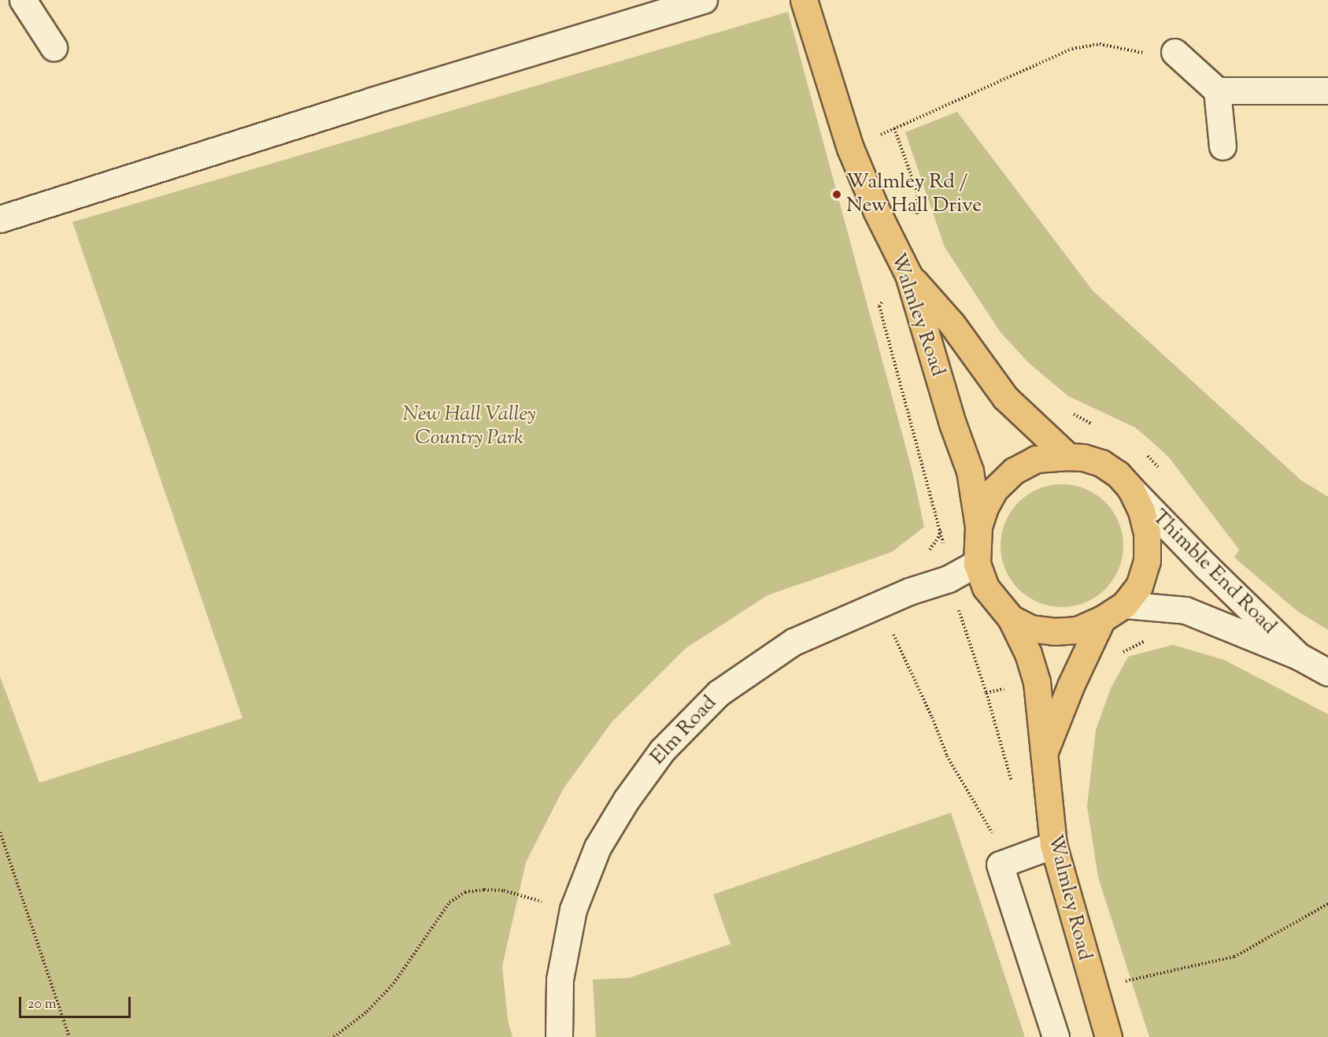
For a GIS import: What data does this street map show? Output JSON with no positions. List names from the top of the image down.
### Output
{
  "streets": {
    "main road": ["Walmley Road"],
    "street": ["Thimble End Road", "Elm Road"]
  },
  "parks": ["New Hall Valley Country Park"],
  "places": ["Walmley Rd / New Hall Drive"],
  "scale_bar": "20 m"
}
